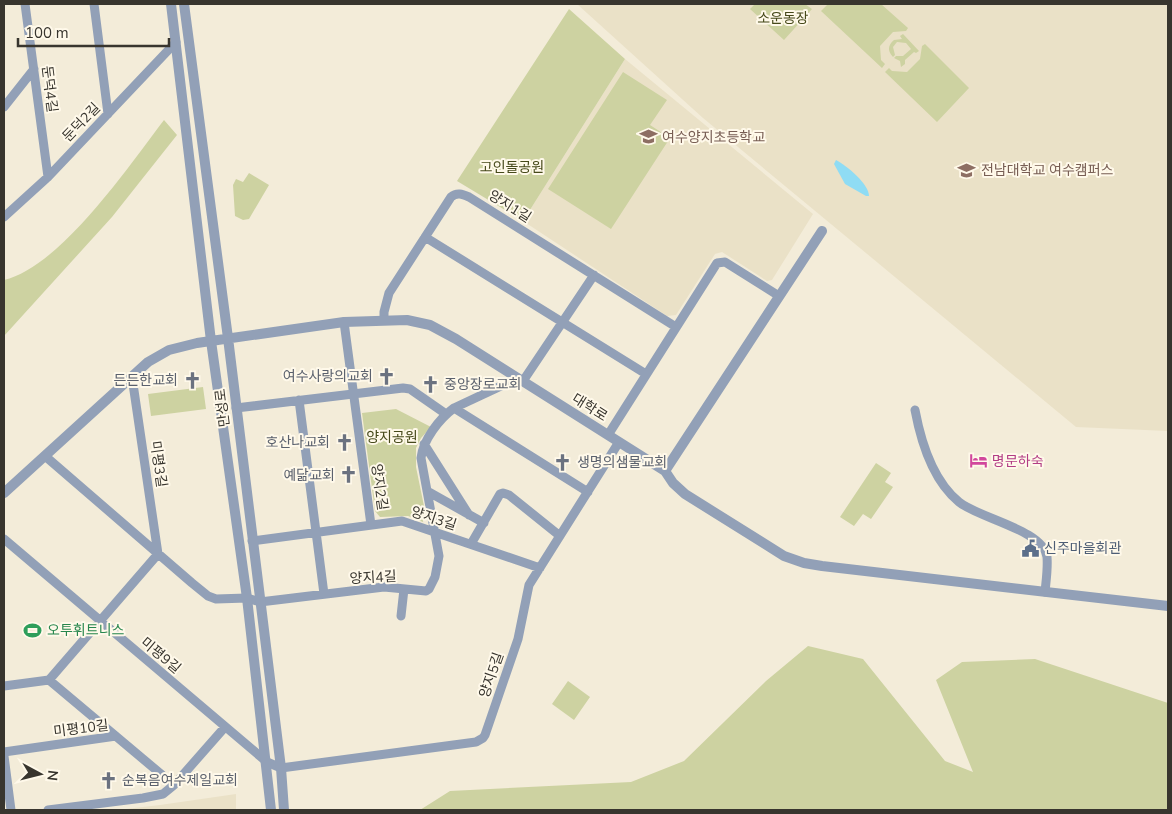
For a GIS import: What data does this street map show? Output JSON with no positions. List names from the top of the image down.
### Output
{
  "streets": {
    "street": [
      "둔덕4길",
      "둔덕2길",
      "양지1길",
      "대학로",
      "만성로",
      "미평3길",
      "양지2길",
      "양지3길",
      "양지4길",
      "미평9길",
      "양지5길",
      "미평10길"
    ]
  },
  "crossings": [
    ["둔덕4길", "둔덕2길"],
    ["둔덕2길", "만성로"],
    ["양지1길", "대학로"],
    ["대학로", "만성로"],
    ["대학로", "양지2길"],
    ["대학로", "양지5길"],
    ["만성로", "양지3길"],
    ["만성로", "양지4길"],
    ["만성로", "미평9길"],
    ["만성로", "양지5길"],
    ["양지2길", "양지3길"],
    ["양지3길", "양지4길"],
    ["양지3길", "양지5길"],
    ["미평9길", "양지5길"]
  ],
  "parks": ["소운동장", "고인돌공원", "양지공원"],
  "places": {
    "school or university": ["여수양지초등학교", "전남대학교 여수캠퍼스"],
    "church": [
      "여수사랑의교회",
      "든든한교회",
      "중앙장로교회",
      "호산나교회",
      "생명의샘물교회",
      "예닮교회",
      "순복음여수제일교회"
    ],
    "hotel": ["명문하숙"],
    "public building": ["신주마을회관"],
    "sports": ["오투휘트니스"]
  },
  "scale_bar": "100 m",
  "north": "right"
}
